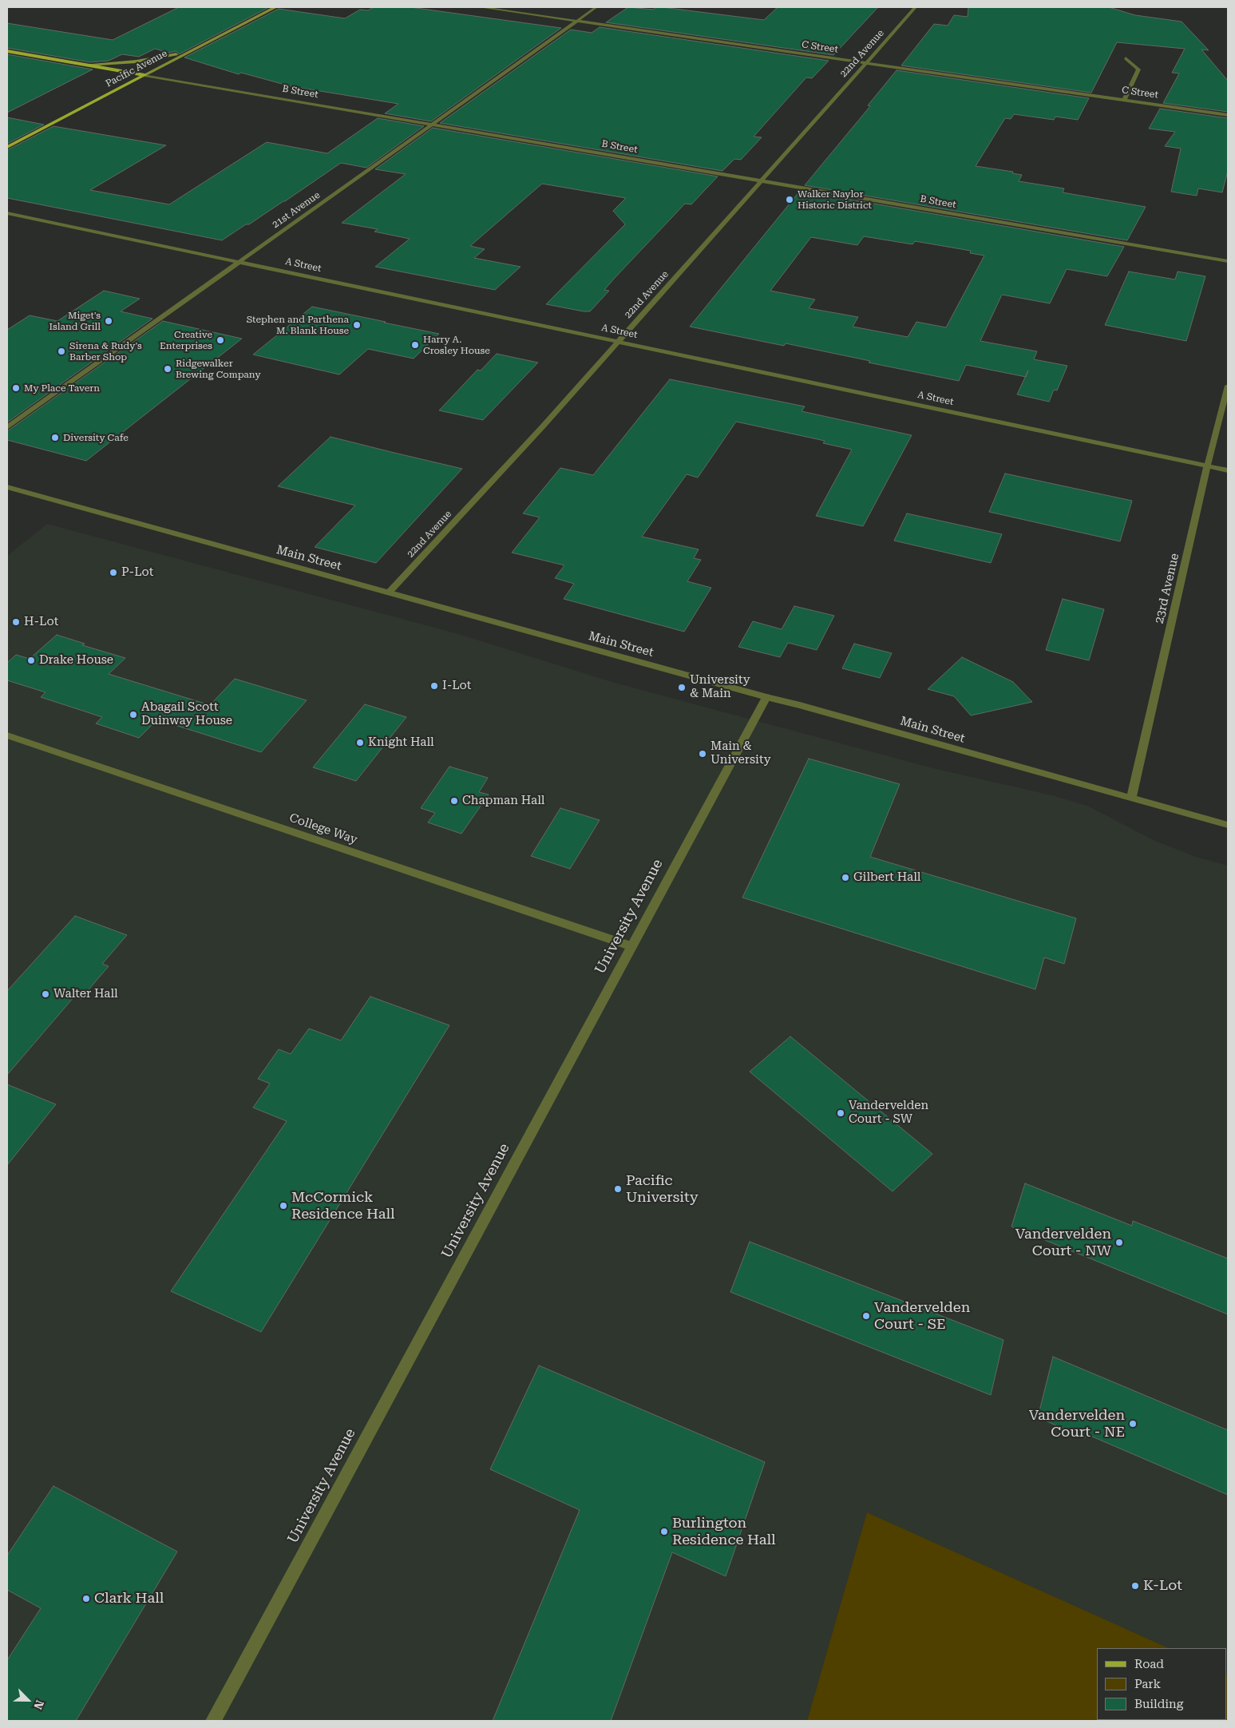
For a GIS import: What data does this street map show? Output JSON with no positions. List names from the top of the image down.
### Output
{
  "streets": {
    "main road": ["Pacific Avenue", "B Street"],
    "street": [
      "C Street",
      "22nd Avenue",
      "21st Avenue",
      "A Street",
      "Main Street",
      "23rd Avenue",
      "College Way",
      "University Avenue"
    ]
  },
  "crossings": [
    ["C Street", "22nd Avenue"],
    ["C Street", "21st Avenue"],
    ["22nd Avenue", "B Street"],
    ["22nd Avenue", "A Street"],
    ["22nd Avenue", "Main Street"],
    ["Pacific Avenue", "B Street"],
    ["B Street", "21st Avenue"],
    ["21st Avenue", "A Street"],
    ["A Street", "23rd Avenue"],
    ["Main Street", "23rd Avenue"],
    ["Main Street", "University Avenue"],
    ["College Way", "University Avenue"]
  ],
  "places": [
    "Walker Naylor Historic District",
    "Miget's Island Grill",
    "Stephen and Parthena M. Blank House",
    "Creative Enterprises",
    "Harry A. Crosley House",
    "Sirena & Rudy's Barber Shop",
    "Ridgewalker Brewing Company",
    "My Place Tavern",
    "Diversity Cafe",
    "P-Lot",
    "H-Lot",
    "Drake House",
    "I-Lot",
    "University & Main",
    "Abagail Scott Duinway House",
    "Knight Hall",
    "Main & University",
    "Chapman Hall",
    "Gilbert Hall",
    "Walter Hall",
    "Vandervelden Court - SW",
    "Pacific University",
    "McCormick Residence Hall",
    "Vandervelden Court - NW",
    "Vandervelden Court - SE",
    "Vandervelden Court - NE",
    "Burlington Residence Hall",
    "K-Lot",
    "Clark Hall"
  ],
  "legend": ["Road", "Park", "Building"],
  "north": "bottom right"
}
